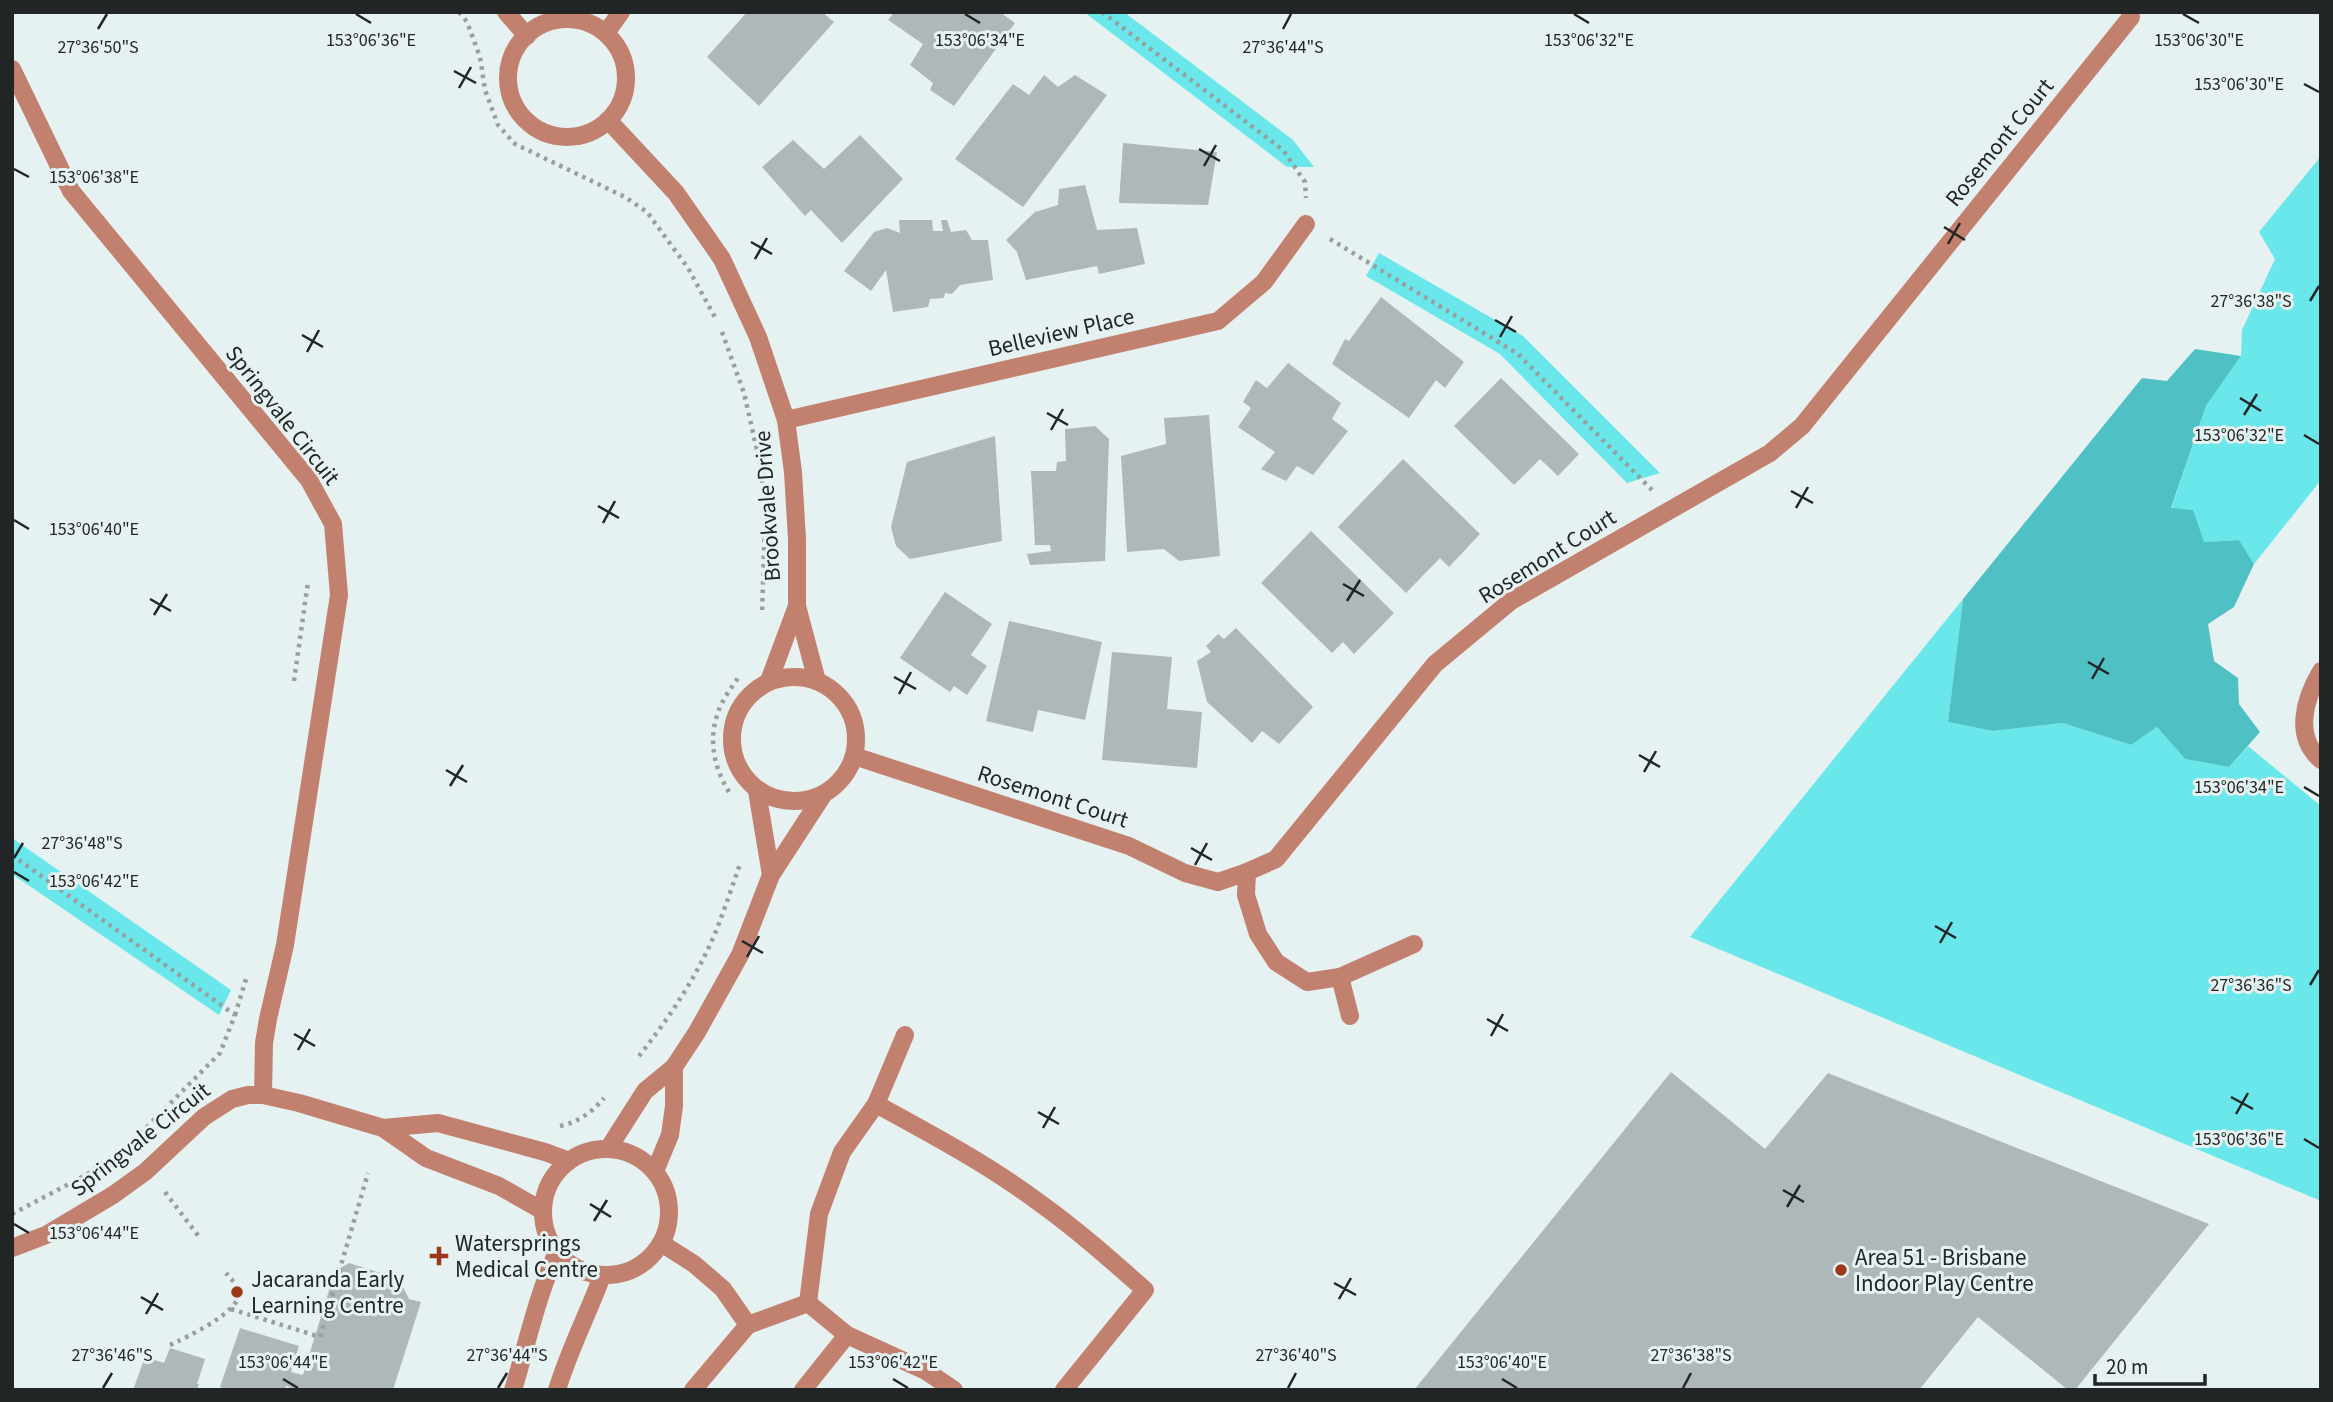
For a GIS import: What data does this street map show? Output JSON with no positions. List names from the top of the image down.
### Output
{
  "streets": {
    "street": [
      "Rosemont Court",
      "Belleview Place",
      "Springvale Circuit",
      "Brookvale Drive"
    ]
  },
  "crossings": [
    ["Rosemont Court", "Brookvale Drive"],
    ["Belleview Place", "Brookvale Drive"]
  ],
  "places": {
    "health": ["Watersprings Medical Centre"],
    "other": ["Area 51 - Brisbane Indoor Play Centre", "Jacaranda Early Learning Centre"]
  },
  "scale_bar": "20 m",
  "coordinates": [
    "153°06'34\"E",
    "153°06'36\"E",
    "153°06'32\"E",
    "153°06'30\"E",
    "27°36'50\"S",
    "27°36'44\"S",
    "153°06'38\"E",
    "27°36'38\"S",
    "153°06'40\"E",
    "27°36'48\"S",
    "153°06'42\"E",
    "27°36'36\"S",
    "153°06'44\"E",
    "27°36'46\"S",
    "27°36'40\"S"
  ]
}
